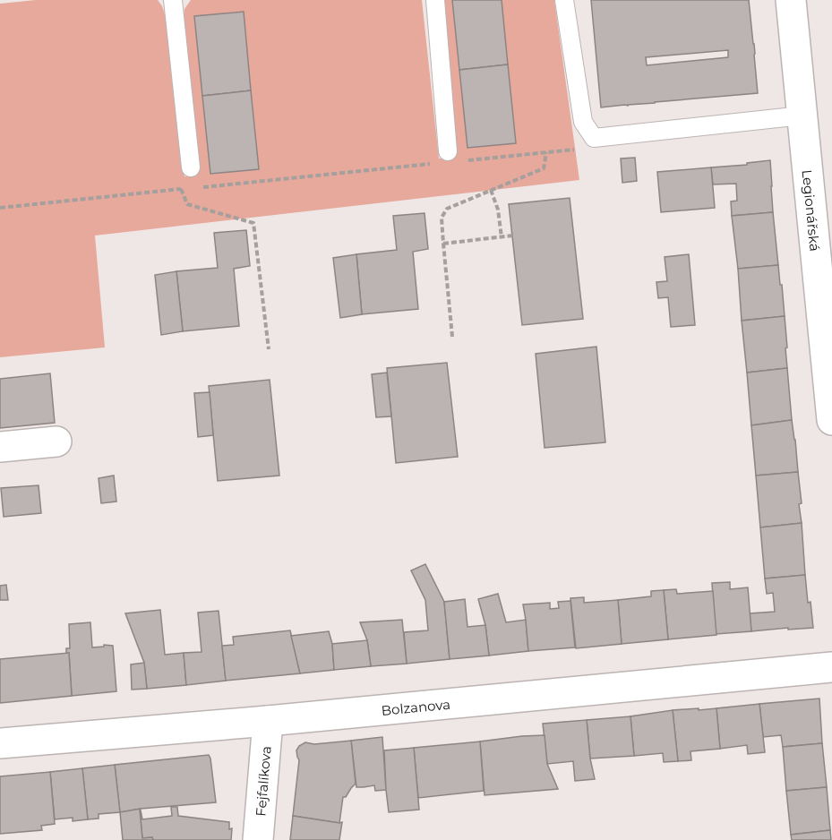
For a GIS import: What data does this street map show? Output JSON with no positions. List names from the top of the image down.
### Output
{
  "streets": {
    "street": ["Legionářská", "Bolzanova", "Fejfalíkova"]
  },
  "crossings": [
    ["Bolzanova", "Fejfalíkova"]
  ]
}
